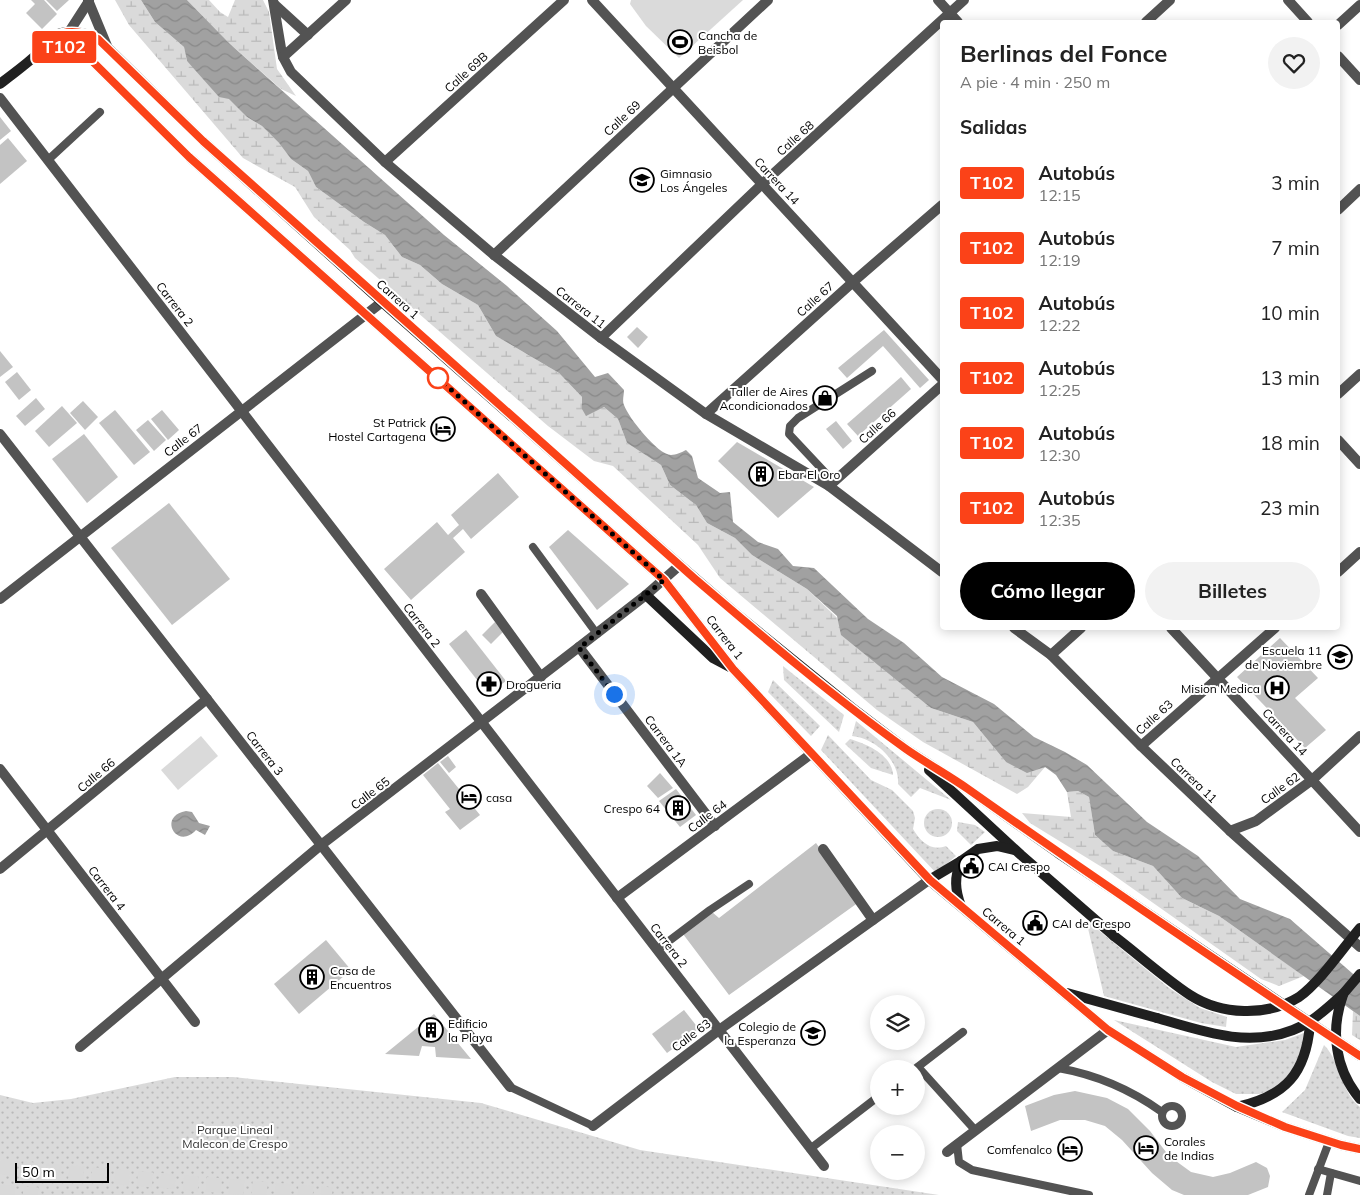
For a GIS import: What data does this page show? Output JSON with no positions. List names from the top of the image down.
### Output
{
  "streets": {
    "main road": ["Carrera 1"],
    "street": [
      "Calle 69B",
      "Calle 69",
      "Calle 68",
      "Carrera 14",
      "Calle 67",
      "Carrera 2",
      "Carrera 11",
      "Calle 66",
      "Calle 63",
      "Carrera 1A",
      "Carrera 3",
      "Calle 62",
      "Calle 65",
      "Calle 64",
      "Carrera 4"
    ]
  },
  "crossings": [
    ["Calle 69B", "Carrera 11"],
    ["Calle 69", "Carrera 14"],
    ["Calle 69", "Carrera 11"],
    ["Calle 68", "Carrera 14"],
    ["Calle 68", "Carrera 11"],
    ["Carrera 14", "Calle 67"],
    ["Carrera 14", "Calle 63"],
    ["Carrera 14", "Calle 62"],
    ["Carrera 1", "Calle 67"],
    ["Carrera 1", "Calle 63"],
    ["Carrera 1", "Calle 65"],
    ["Carrera 1", "Calle 64"],
    ["Calle 67", "Carrera 2"],
    ["Calle 67", "Carrera 11"],
    ["Calle 67", "Carrera 3"],
    ["Carrera 2", "Calle 63"],
    ["Carrera 2", "Calle 65"],
    ["Carrera 2", "Calle 64"],
    ["Carrera 11", "Calle 66"],
    ["Carrera 11", "Calle 63"],
    ["Carrera 11", "Calle 62"],
    ["Calle 66", "Carrera 3"],
    ["Calle 66", "Carrera 4"],
    ["Calle 63", "Carrera 3"],
    ["Carrera 1A", "Calle 65"],
    ["Carrera 1A", "Calle 64"],
    ["Carrera 3", "Calle 65"],
    ["Calle 65", "Carrera 4"]
  ],
  "parks": ["Parque Lineal Malecon de Crespo"],
  "places": {
    "sports": ["Cancha de Beisbol"],
    "school or university": ["Gimnasio Los Ángeles", "Escuela 11 de Noviembre", "Colegio de la Esperanza"],
    "shop": ["Taller de Aires Acondicionados"],
    "hotel": [
      "St Patrick Hostel Cartagena",
      "casa",
      "Corales de Indias",
      "Comfenalco"
    ],
    "building": [
      "Ebar El Oro",
      "Crespo 64",
      "Casa de Encuentros",
      "Edificio la Playa"
    ],
    "pharmacy": ["Drogueria"],
    "hospital": ["Mision Medica"],
    "public building": ["CAI Crespo", "CAI de Crespo"]
  },
  "lines": ["bus line T102"],
  "scale_bar": "50 m",
  "page": {
    "on_map": "T102",
    "heading": [
      ["Berlinas del Fonce", "A pie · 4 min · 250 m"],
      "Salidas"
    ],
    "list": [
      {
        "mark": "T102",
        "name": "Autobús",
        "note": "12:15",
        "value": "3 min"
      },
      {
        "mark": "T102",
        "name": "Autobús",
        "note": "12:19",
        "value": "7 min"
      },
      {
        "mark": "T102",
        "name": "Autobús",
        "note": "12:22",
        "value": "10 min"
      },
      {
        "mark": "T102",
        "name": "Autobús",
        "note": "12:25",
        "value": "13 min"
      },
      {
        "mark": "T102",
        "name": "Autobús",
        "note": "12:30",
        "value": "18 min"
      },
      {
        "mark": "T102",
        "name": "Autobús",
        "note": "12:35",
        "value": "23 min"
      }
    ],
    "buttons": ["Cómo llegar", "Billetes"],
    "map_buttons": ["+", "−"],
    "scale": "50 m"
  }
}
